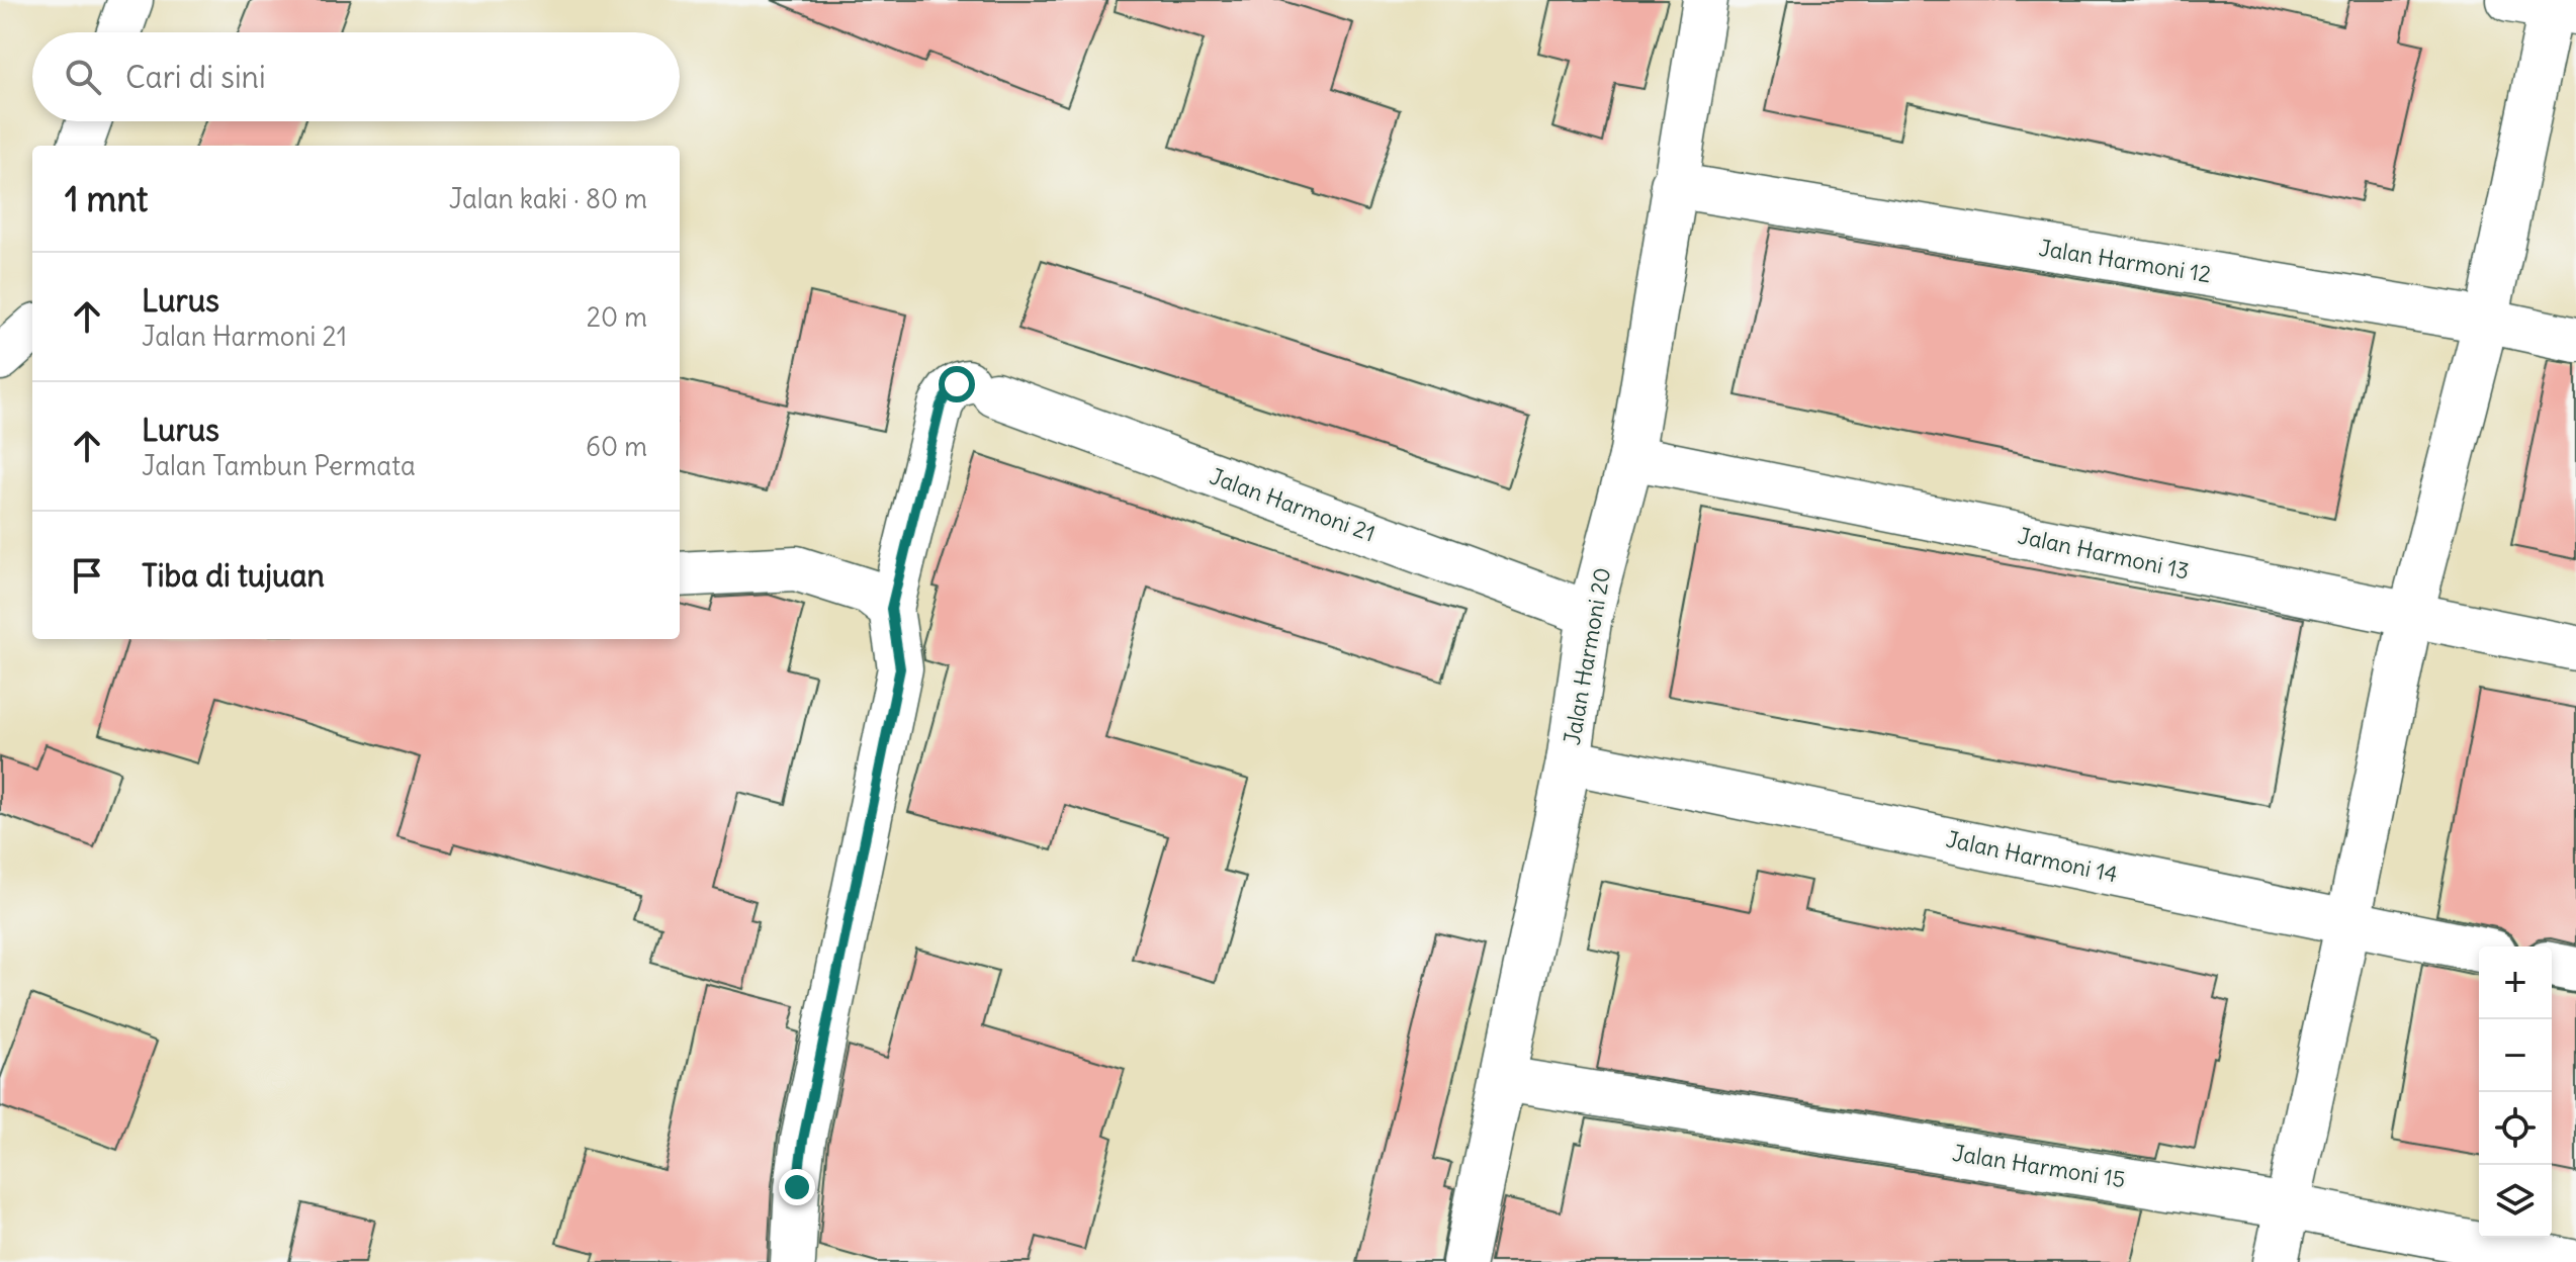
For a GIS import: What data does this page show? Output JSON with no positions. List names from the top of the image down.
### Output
{
  "streets": {
    "street": [
      "Jalan Harmoni 12",
      "Jalan Harmoni 21",
      "Jalan Harmoni 13",
      "Jalan Harmoni 20",
      "Jalan Harmoni 14",
      "Jalan Harmoni 15"
    ]
  },
  "crossings": [
    ["Jalan Harmoni 12", "Jalan Harmoni 20"],
    ["Jalan Harmoni 21", "Jalan Harmoni 20"],
    ["Jalan Harmoni 13", "Jalan Harmoni 20"],
    ["Jalan Harmoni 20", "Jalan Harmoni 14"],
    ["Jalan Harmoni 20", "Jalan Harmoni 15"]
  ],
  "page": {
    "search": "Cari di sini",
    "heading": ["1 mnt", "Jalan kaki · 80 m"],
    "list": [
      ["Lurus", "Jalan Harmoni 21", "20 m"],
      ["Lurus", "Jalan Tambun Permata", "60 m"],
      "Tiba di tujuan"
    ],
    "map_buttons": ["+", "−"]
  }
}
